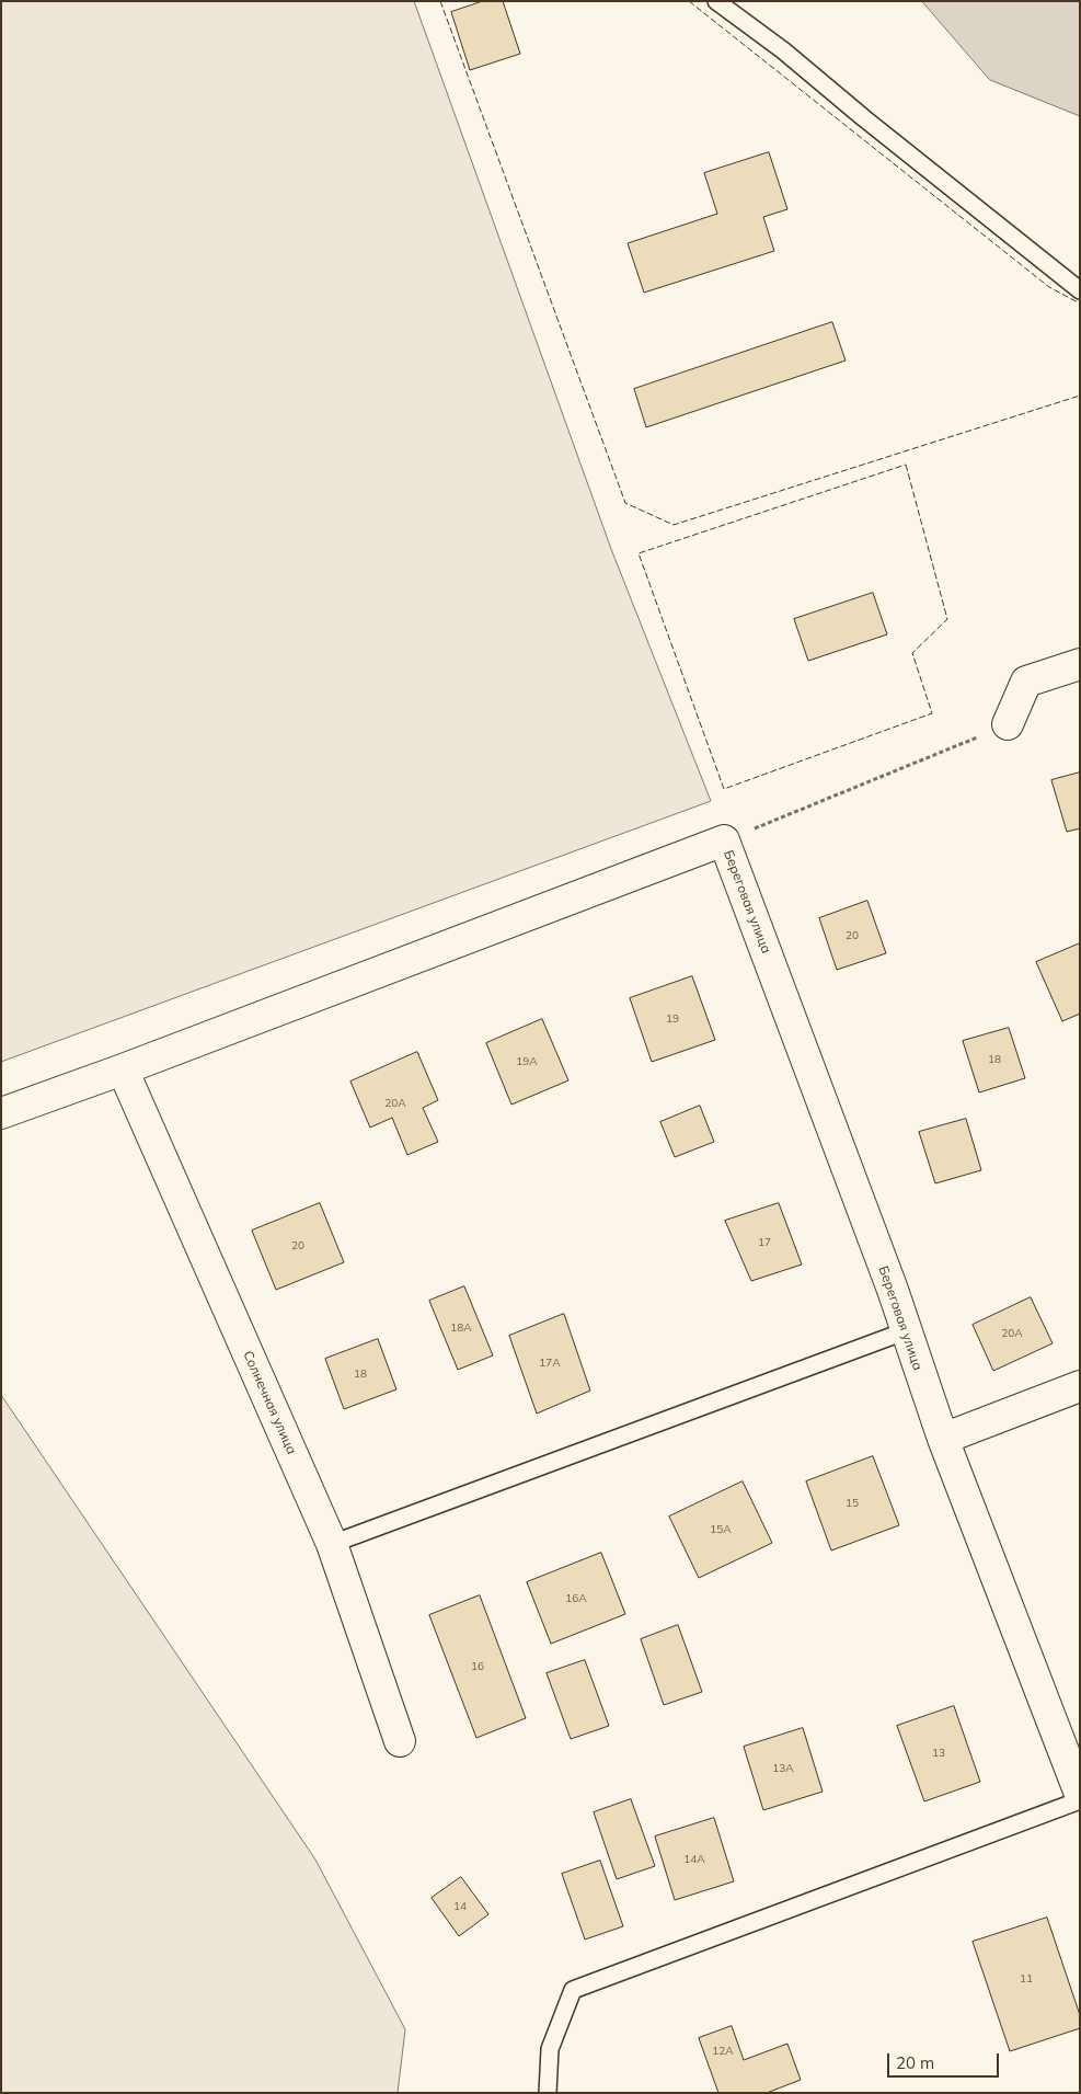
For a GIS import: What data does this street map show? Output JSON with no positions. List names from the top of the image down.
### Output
{
  "streets": {
    "street": ["Береговая улица", "Солнечная улица"]
  },
  "house_numbers": [
    "20",
    "19",
    "18",
    "19А",
    "20А",
    "17",
    "20",
    "18А",
    "20А",
    "17А",
    "18",
    "15",
    "15А",
    "16А",
    "16",
    "13",
    "13А",
    "14А",
    "14",
    "11",
    "12А"
  ],
  "scale_bar": "20 m"
}
